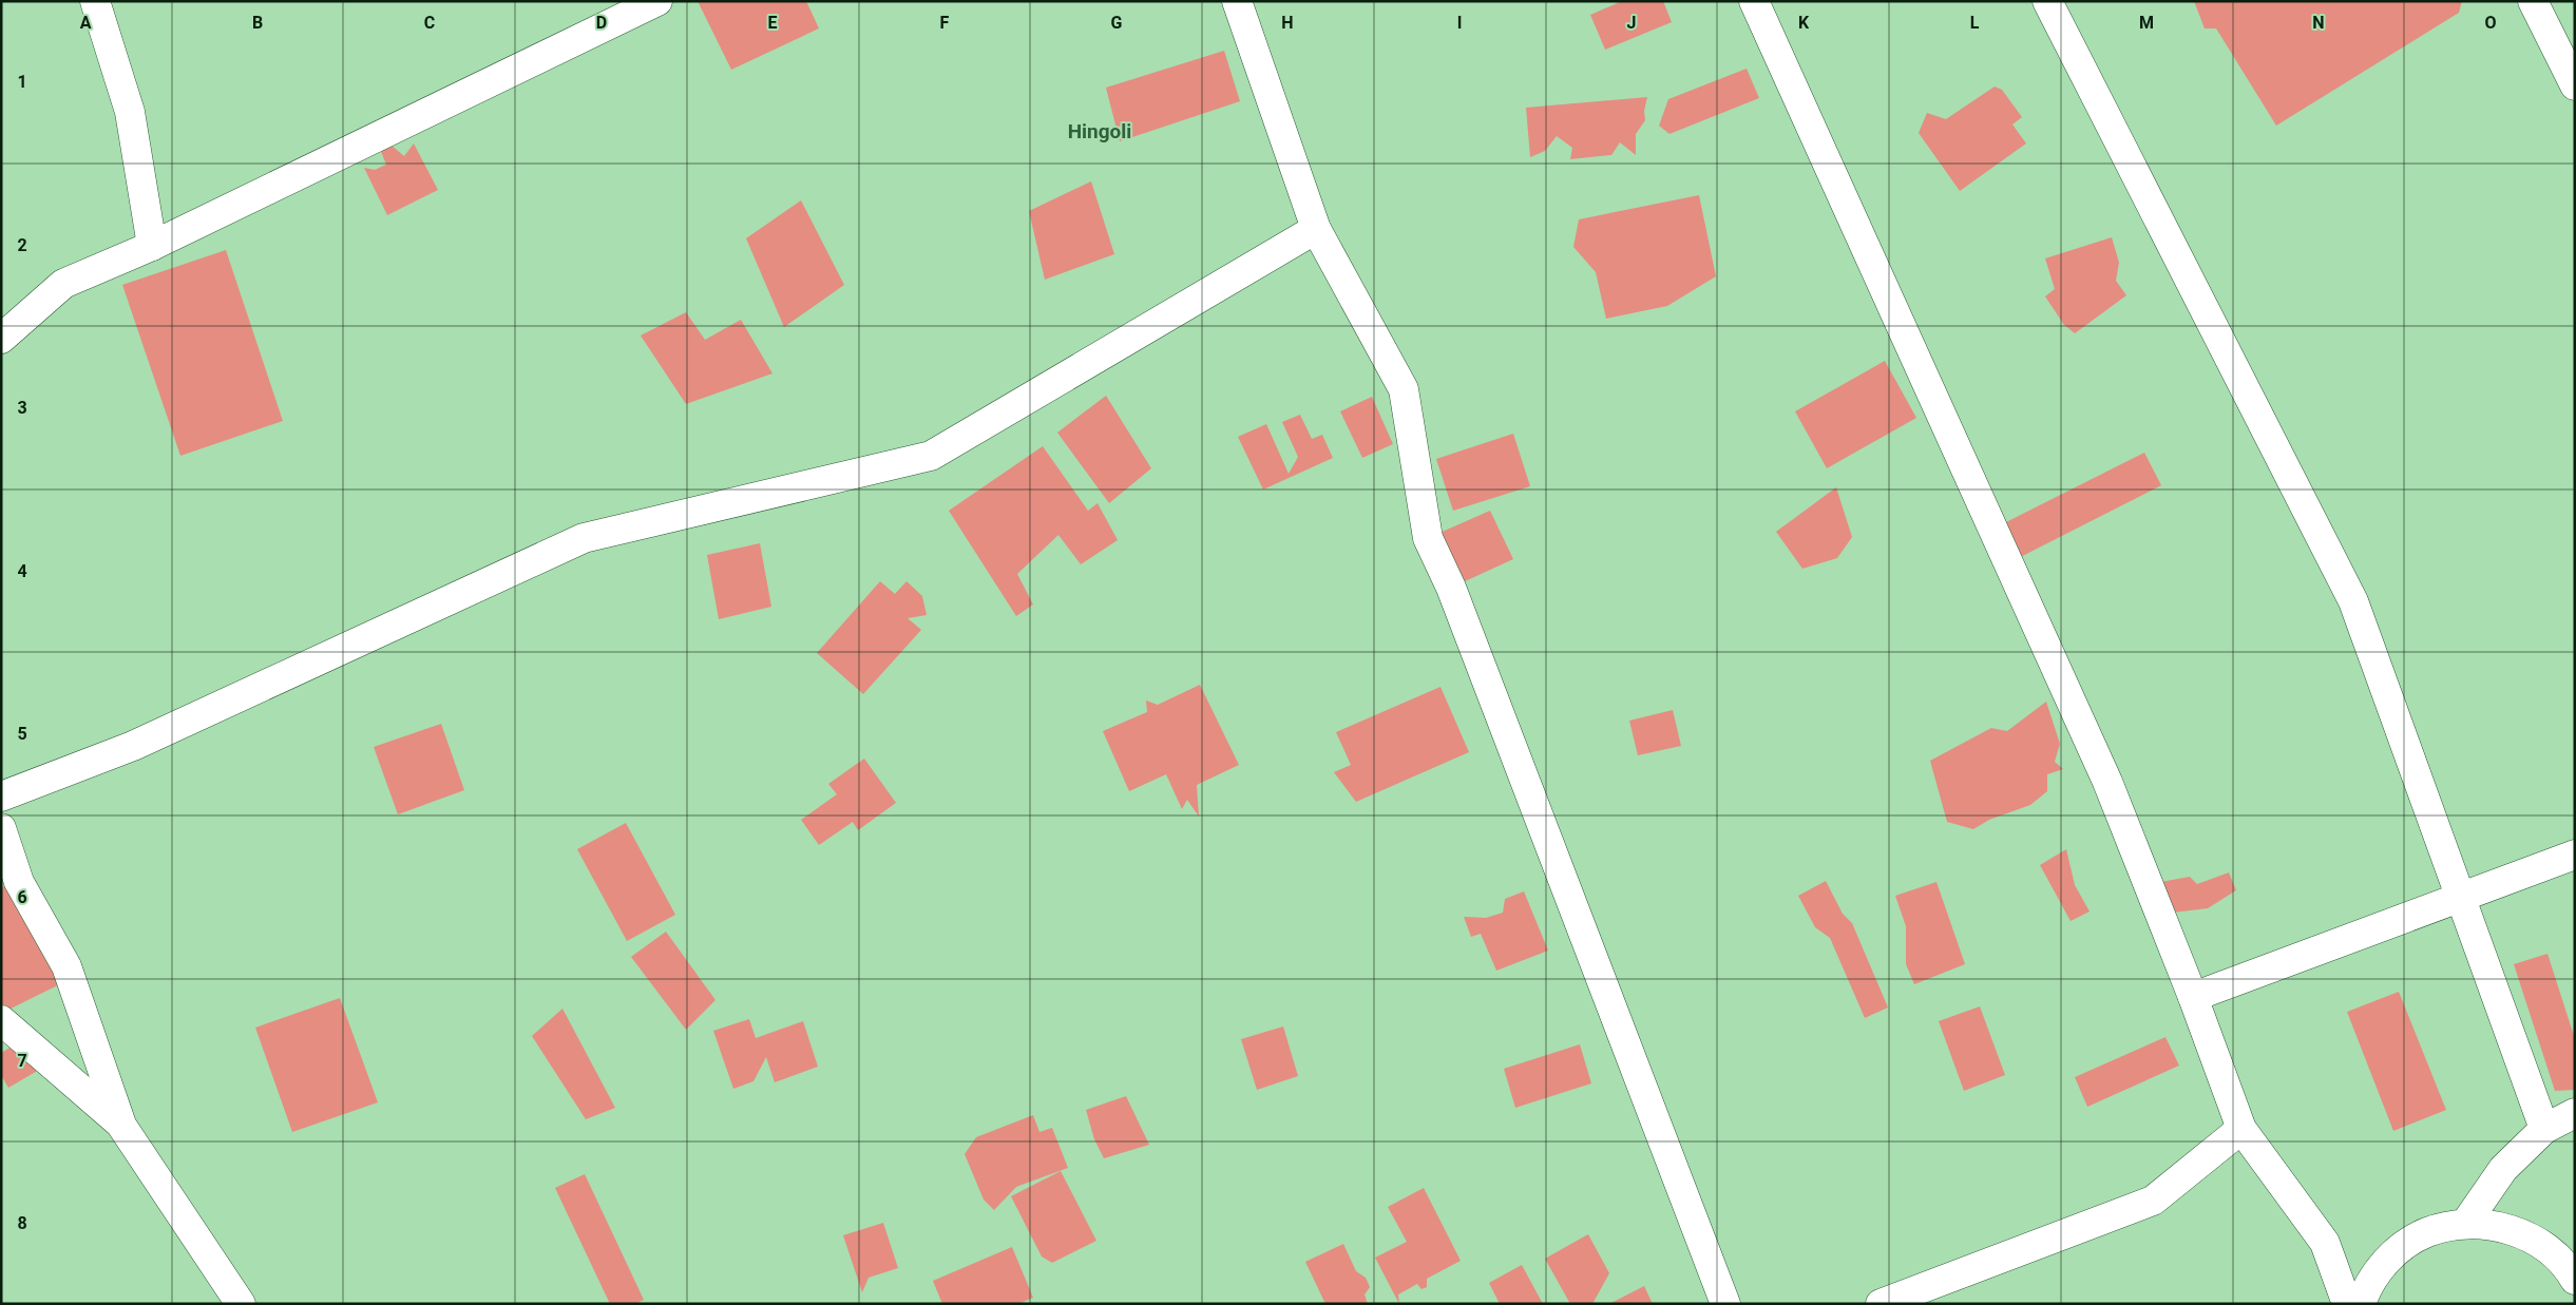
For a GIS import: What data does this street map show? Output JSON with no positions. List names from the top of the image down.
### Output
{
  "districts": ["Hingoli"],
  "grid": {
    "columns": [
      "A",
      "B",
      "C",
      "D",
      "E",
      "F",
      "G",
      "H",
      "I",
      "J",
      "K",
      "L",
      "M",
      "N",
      "O"
    ],
    "rows": [
      "1",
      "2",
      "3",
      "4",
      "5",
      "6",
      "7",
      "8"
    ]
  }
}
